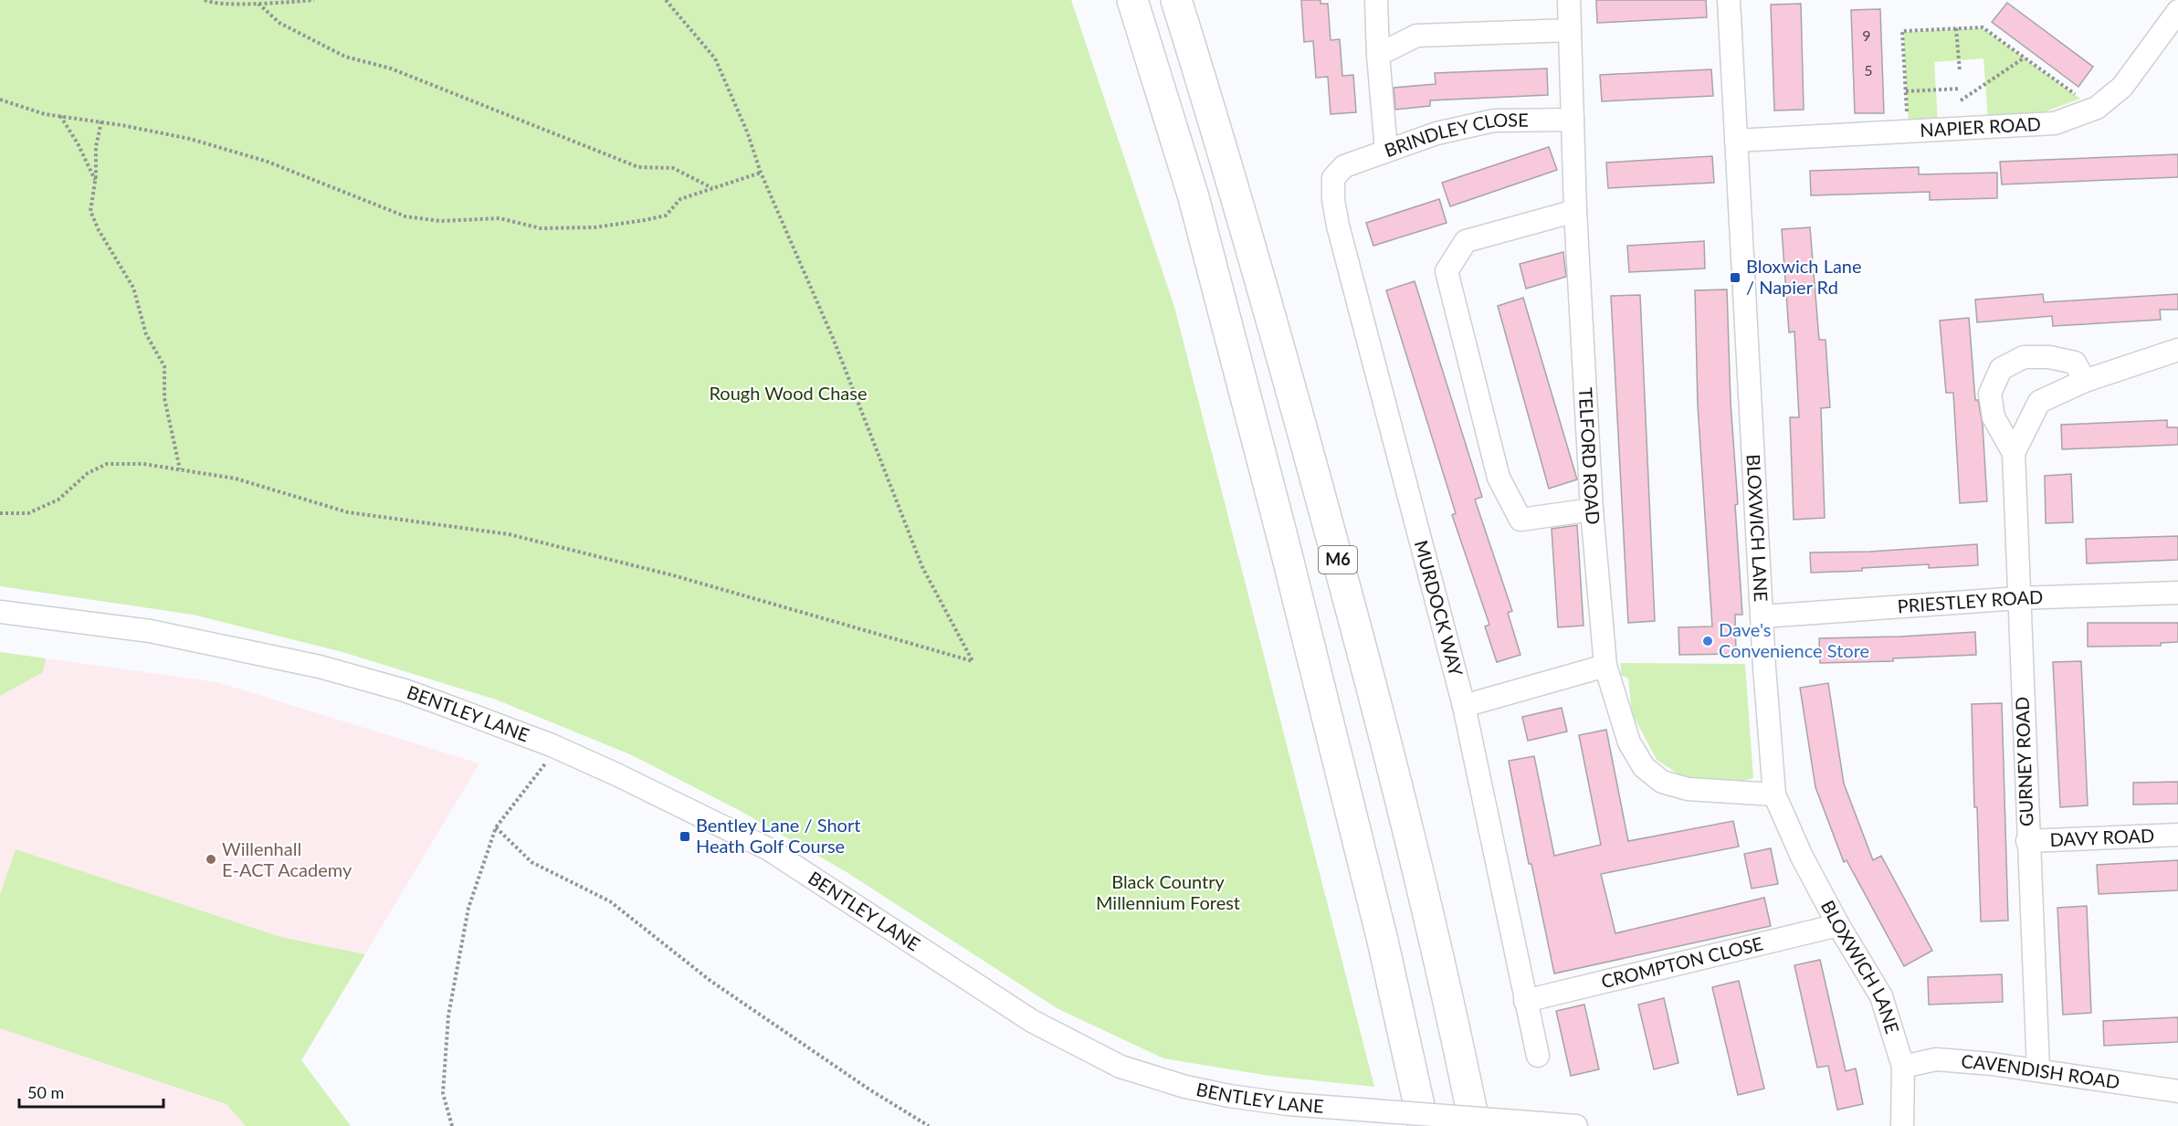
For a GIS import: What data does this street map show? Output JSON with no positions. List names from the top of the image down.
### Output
{
  "streets": {
    "highway": ["M6"],
    "street": [
      "NAPIER ROAD",
      "BRINDLEY CLOSE",
      "TELFORD ROAD",
      "BLOXWICH LANE",
      "PRIESTLEY ROAD",
      "MURDOCK WAY",
      "BENTLEY LANE",
      "GURNEY ROAD",
      "DAVY ROAD",
      "CROMPTON CLOSE",
      "CAVENDISH ROAD"
    ]
  },
  "crossings": [
    ["NAPIER ROAD", "BLOXWICH LANE"],
    ["BRINDLEY CLOSE", "TELFORD ROAD"],
    ["BRINDLEY CLOSE", "MURDOCK WAY"],
    ["TELFORD ROAD", "BLOXWICH LANE"],
    ["BLOXWICH LANE", "PRIESTLEY ROAD"],
    ["BLOXWICH LANE", "CROMPTON CLOSE"],
    ["BLOXWICH LANE", "CAVENDISH ROAD"],
    ["PRIESTLEY ROAD", "GURNEY ROAD"],
    ["MURDOCK WAY", "CROMPTON CLOSE"],
    ["GURNEY ROAD", "DAVY ROAD"],
    ["GURNEY ROAD", "CAVENDISH ROAD"]
  ],
  "parks": ["Rough Wood Chase", "Black Country Millennium Forest"],
  "places": {
    "transit": ["Bloxwich Lane / Napier Rd", "Bentley Lane / Short Heath Golf Course"],
    "other": ["Dave's Convenience Store", "Willenhall E-ACT Academy"]
  },
  "house_numbers": ["9", "5"],
  "scale_bar": "50 m"
}
